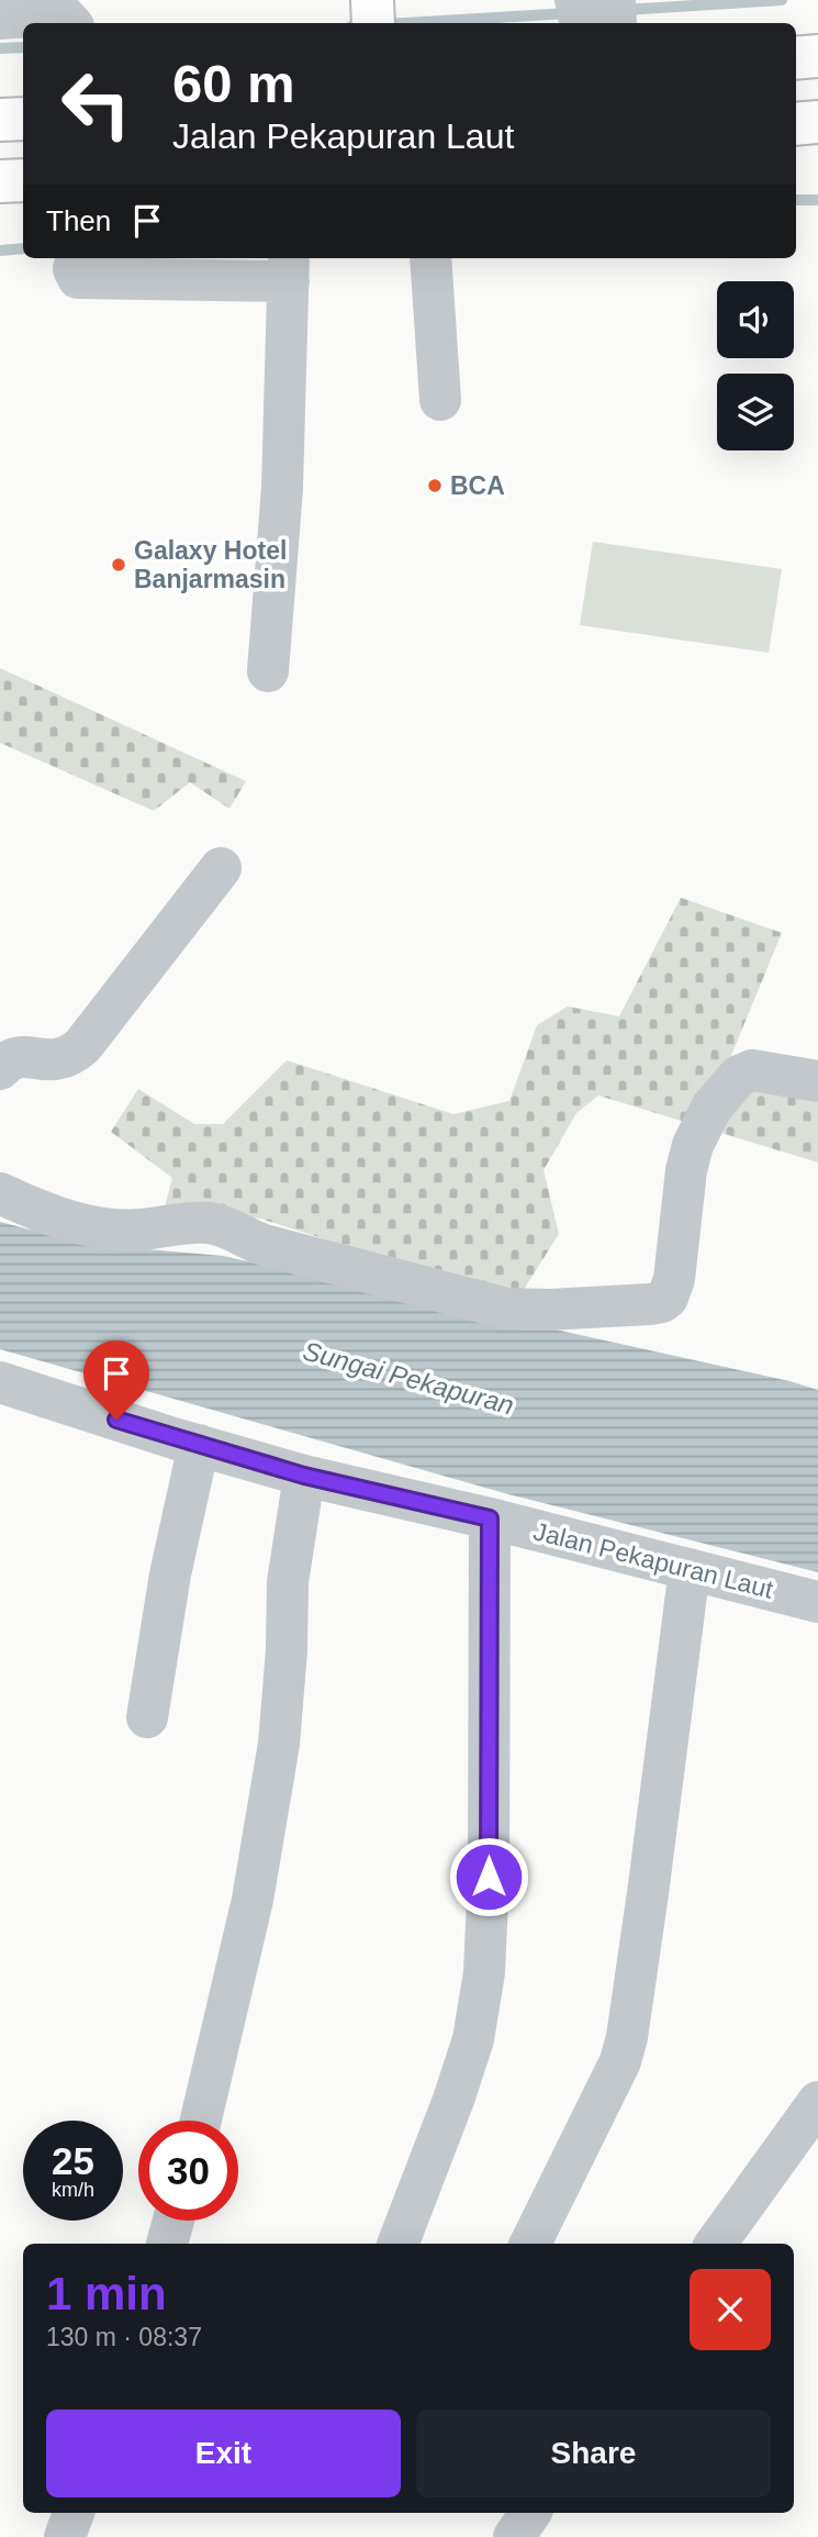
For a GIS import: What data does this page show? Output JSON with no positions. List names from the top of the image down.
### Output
{
  "streets": {
    "street": ["Jalan Pekapuran Laut"]
  },
  "water": ["Sungai Pekapuran"],
  "places": ["BCA", "Galaxy Hotel Banjarmasin"],
  "page": {
    "turn": ["60 m", "Jalan Pekapuran Laut"],
    "then": "Then",
    "speed": "25 km/h",
    "limit": "30",
    "heading": ["1 min", "130 m · 08:37"],
    "buttons": ["Exit", "Share"]
  }
}
